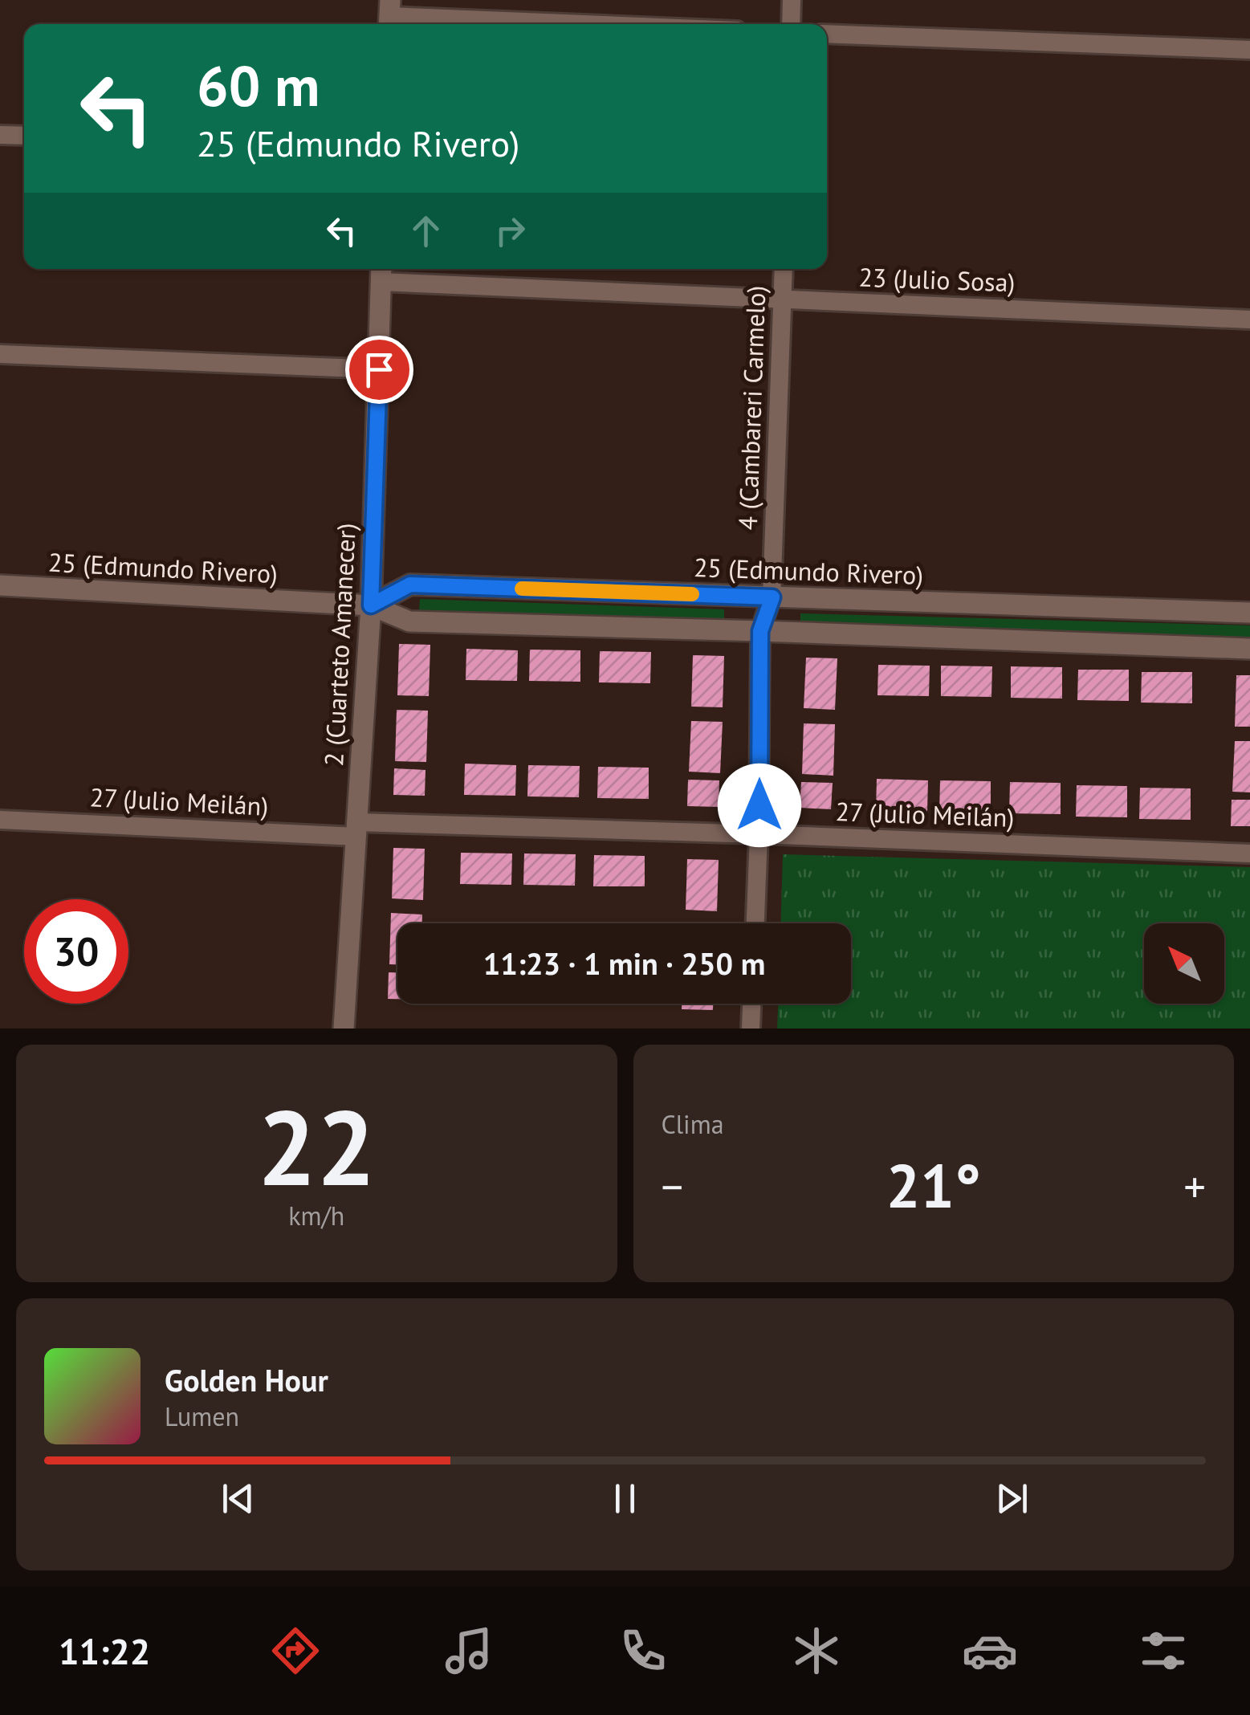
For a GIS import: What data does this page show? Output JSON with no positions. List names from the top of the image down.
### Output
{
  "streets": {
    "street": [
      "23 (Julio Sosa)",
      "4 (Cambareri Carmelo)",
      "25 (Edmundo Rivero)",
      "2 (Cuarteto Amanecer)",
      "27 (Julio Meilán)"
    ]
  },
  "crossings": [
    ["23 (Julio Sosa)", "4 (Cambareri Carmelo)"],
    ["23 (Julio Sosa)", "2 (Cuarteto Amanecer)"],
    ["4 (Cambareri Carmelo)", "25 (Edmundo Rivero)"],
    ["4 (Cambareri Carmelo)", "27 (Julio Meilán)"],
    ["25 (Edmundo Rivero)", "2 (Cuarteto Amanecer)"],
    ["2 (Cuarteto Amanecer)", "27 (Julio Meilán)"]
  ],
  "north": "top left",
  "page": {
    "turn": ["60 m", "25 (Edmundo Rivero)"],
    "limit": "30",
    "trip": "11:23 · 1 min · 250 m",
    "tile": [
      ["22", "km/h"],
      "Clima"
    ],
    "heat": ["−", "21°", "+"],
    "song": ["Golden Hour", "Lumen"],
    "tabs": "11:22"
  }
}
